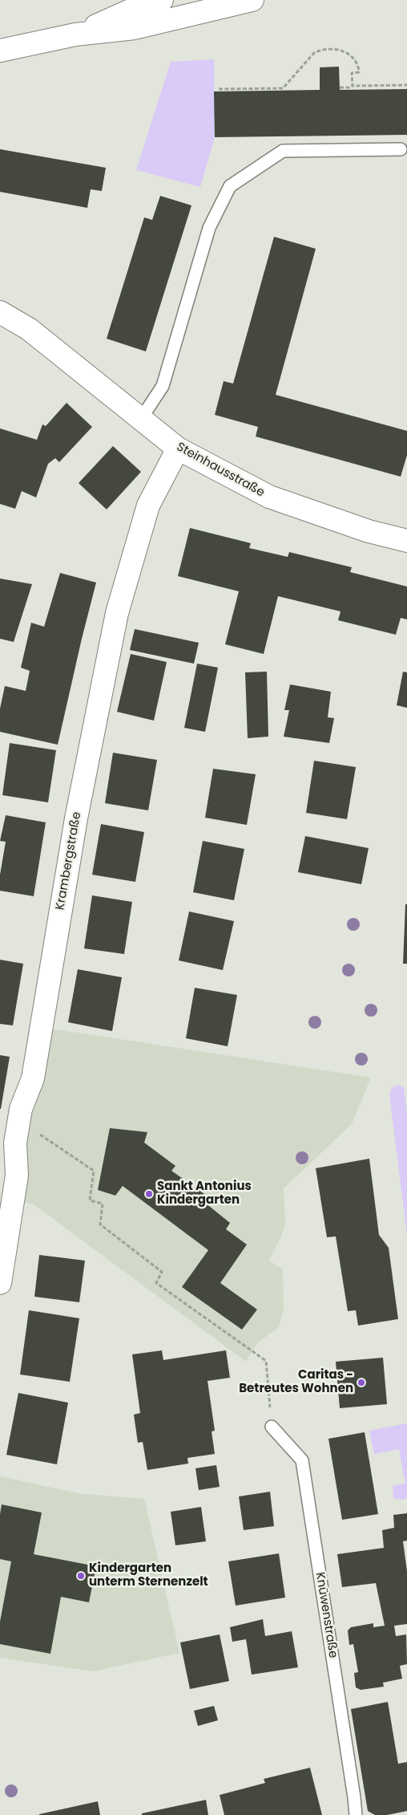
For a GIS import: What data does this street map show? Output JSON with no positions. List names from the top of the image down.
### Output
{
  "streets": {
    "street": ["Steinhausstraße", "Krambergstraße"],
    "lane": ["Knüwenstraße"]
  },
  "crossings": [
    ["Steinhausstraße", "Krambergstraße"]
  ],
  "places": ["Sankt Antonius Kindergarten", "Caritas - Betreutes Wohnen", "Kindergarten unterm Sternenzelt"]
}
